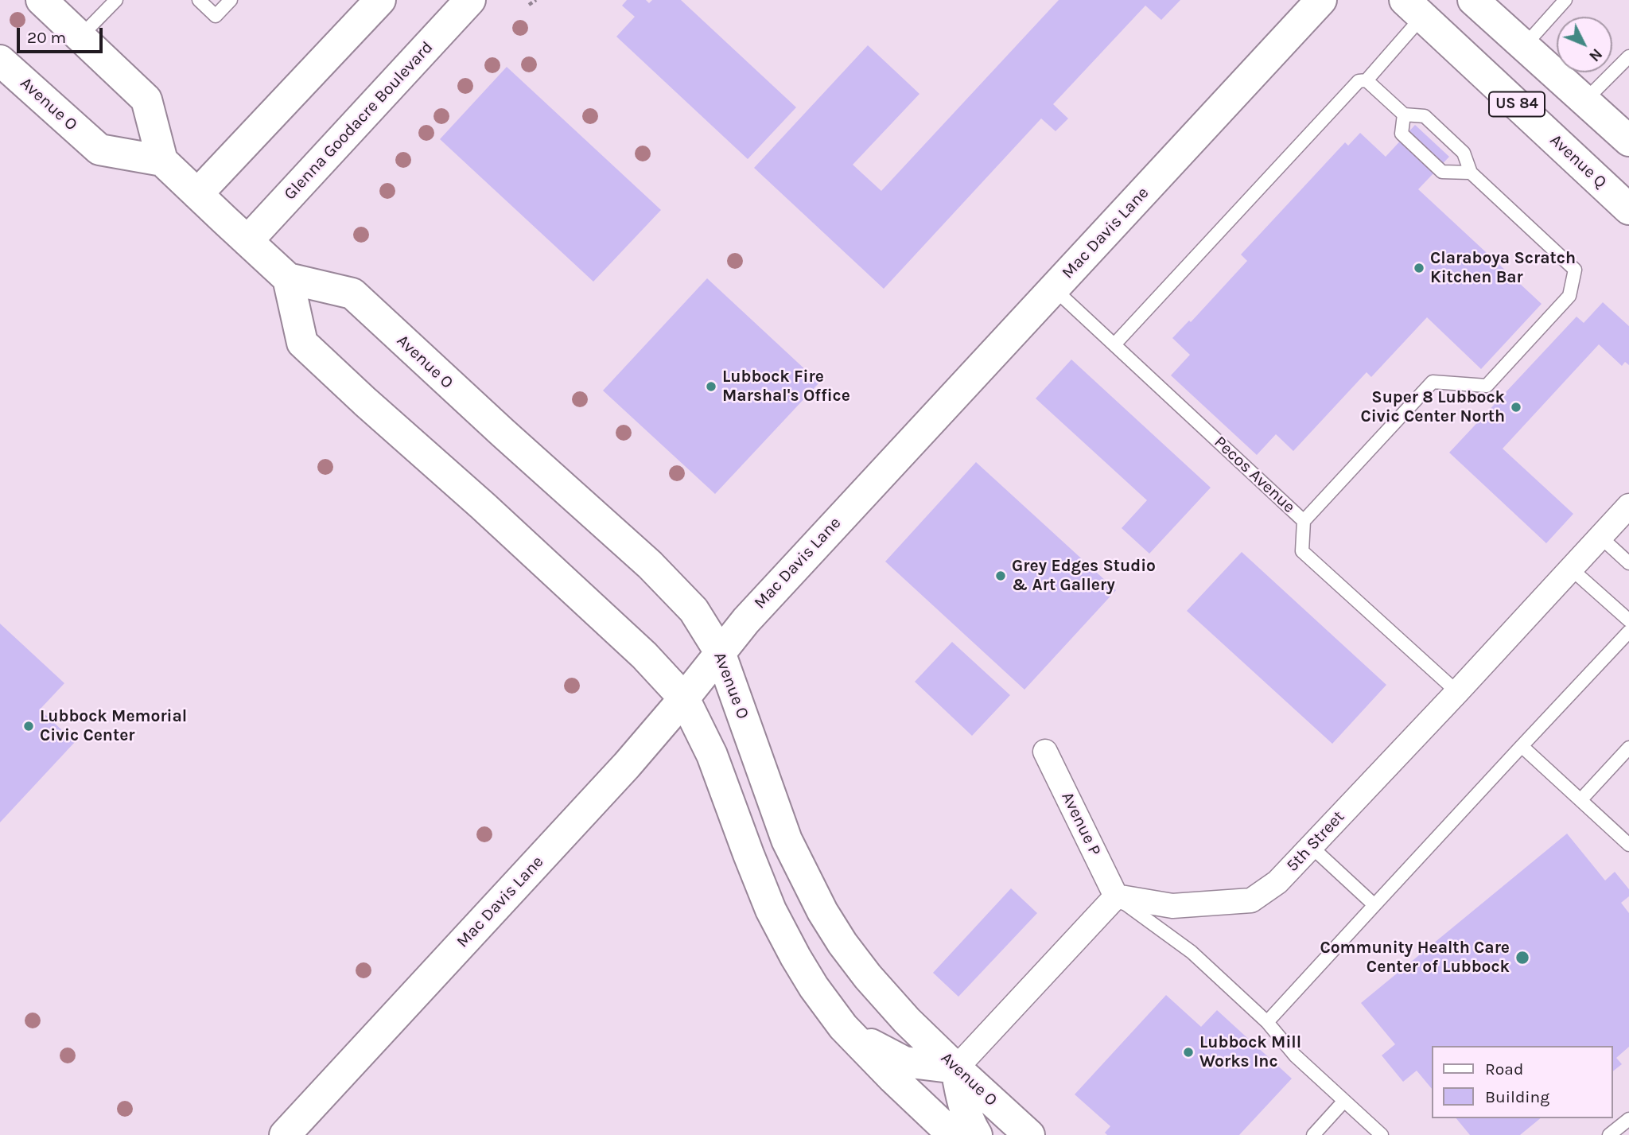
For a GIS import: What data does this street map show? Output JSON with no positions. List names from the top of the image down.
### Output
{
  "streets": {
    "main road": [
      "Avenue O",
      "US 84",
      "Glenna Goodacre Boulevard",
      "Avenue Q",
      "Mac Davis Lane"
    ],
    "street": ["Avenue P", "5th Street"],
    "lane": ["Pecos Avenue"]
  },
  "crossings": [
    ["Avenue O", "Glenna Goodacre Boulevard"],
    ["Avenue O", "Mac Davis Lane"],
    ["Mac Davis Lane", "Pecos Avenue"],
    ["Pecos Avenue", "5th Street"],
    ["Avenue P", "5th Street"]
  ],
  "places": [
    "Claraboya Scratch Kitchen Bar",
    "Lubbock Fire Marshal's Office",
    "Super 8 Lubbock Civic Center North",
    "Grey Edges Studio & Art Gallery",
    "Lubbock Memorial Civic Center",
    "Community Health Care Center of Lubbock",
    "Lubbock Mill Works Inc"
  ],
  "legend": ["Road", "Building"],
  "scale_bar": "20 m",
  "north": "bottom right"
}
